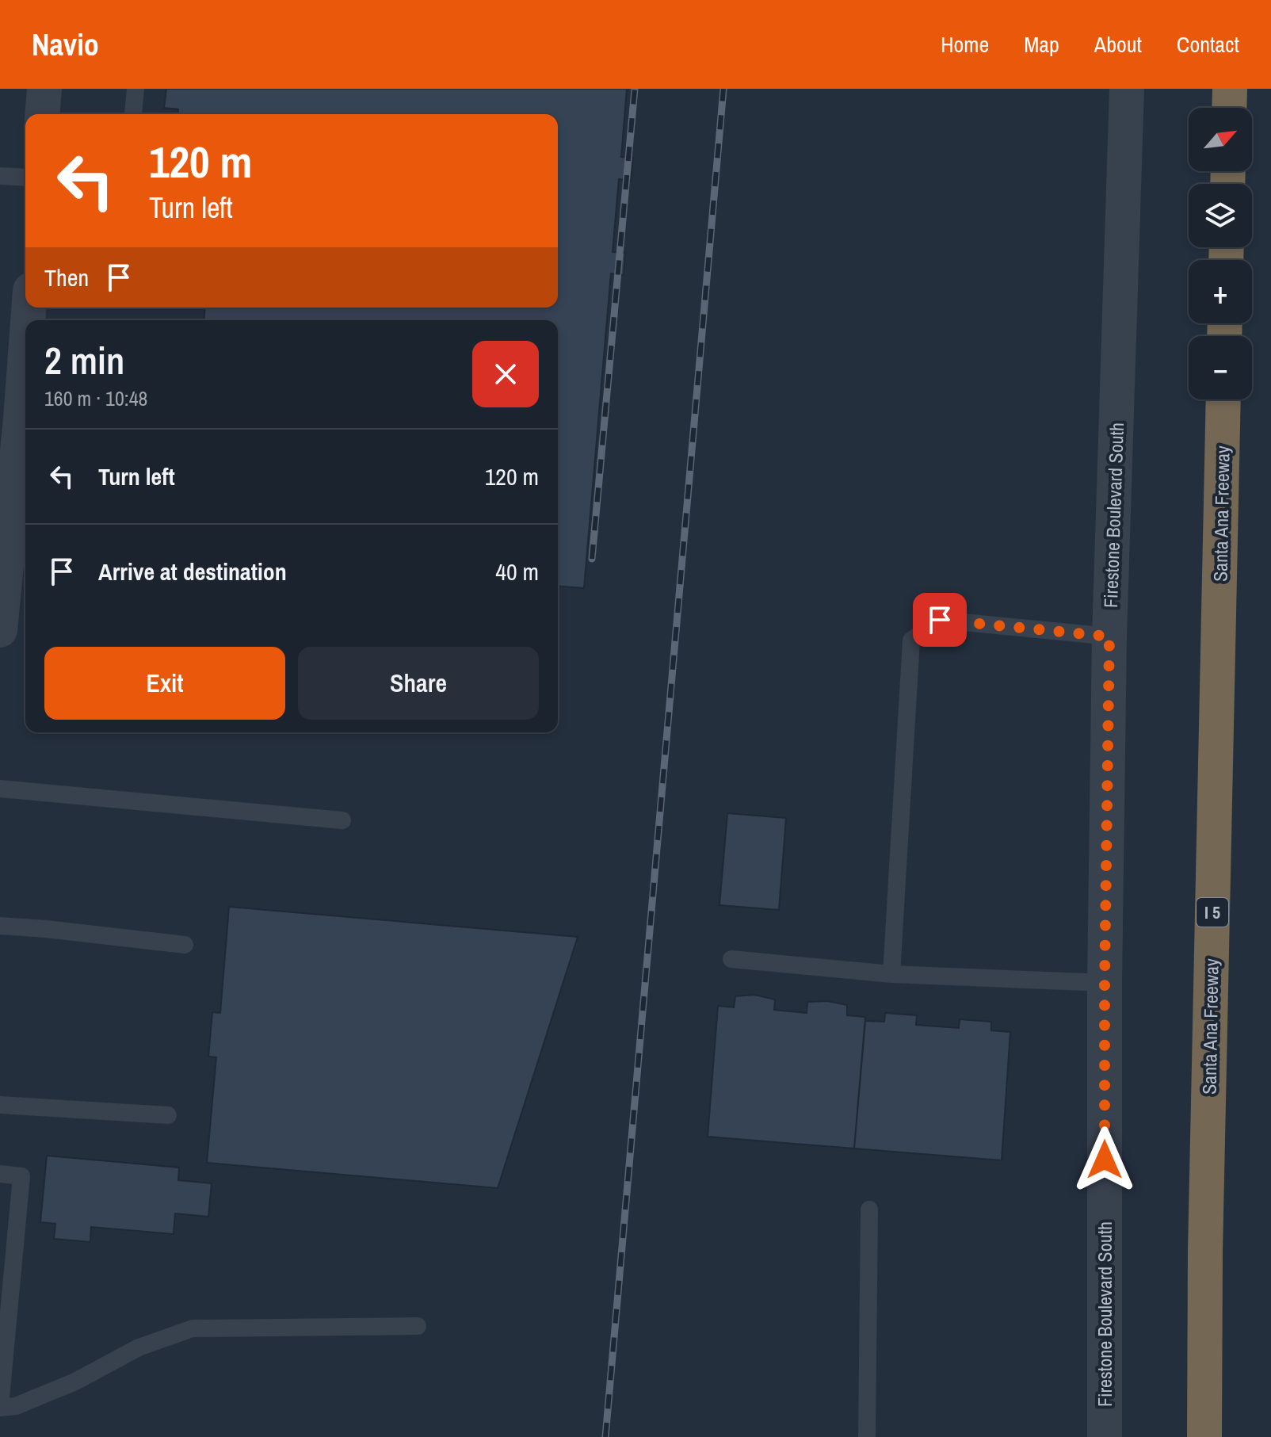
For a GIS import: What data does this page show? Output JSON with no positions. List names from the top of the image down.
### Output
{
  "streets": {
    "highway": ["Santa Ana Freeway", "I 5"],
    "street": ["Firestone Boulevard South"]
  },
  "north": "top right",
  "page": {
    "header": "Navio",
    "nav": [
      "Home",
      "Map",
      "About",
      "Contact"
    ],
    "map_buttons": ["+", "−"],
    "turn": ["120 m", "Turn left"],
    "then": "Then",
    "heading": ["2 min", "160 m · 10:48"],
    "list": [
      {
        "name": "Turn left",
        "value": "120 m"
      },
      {
        "name": "Arrive at destination",
        "value": "40 m"
      }
    ],
    "buttons": ["Exit", "Share"]
  }
}
